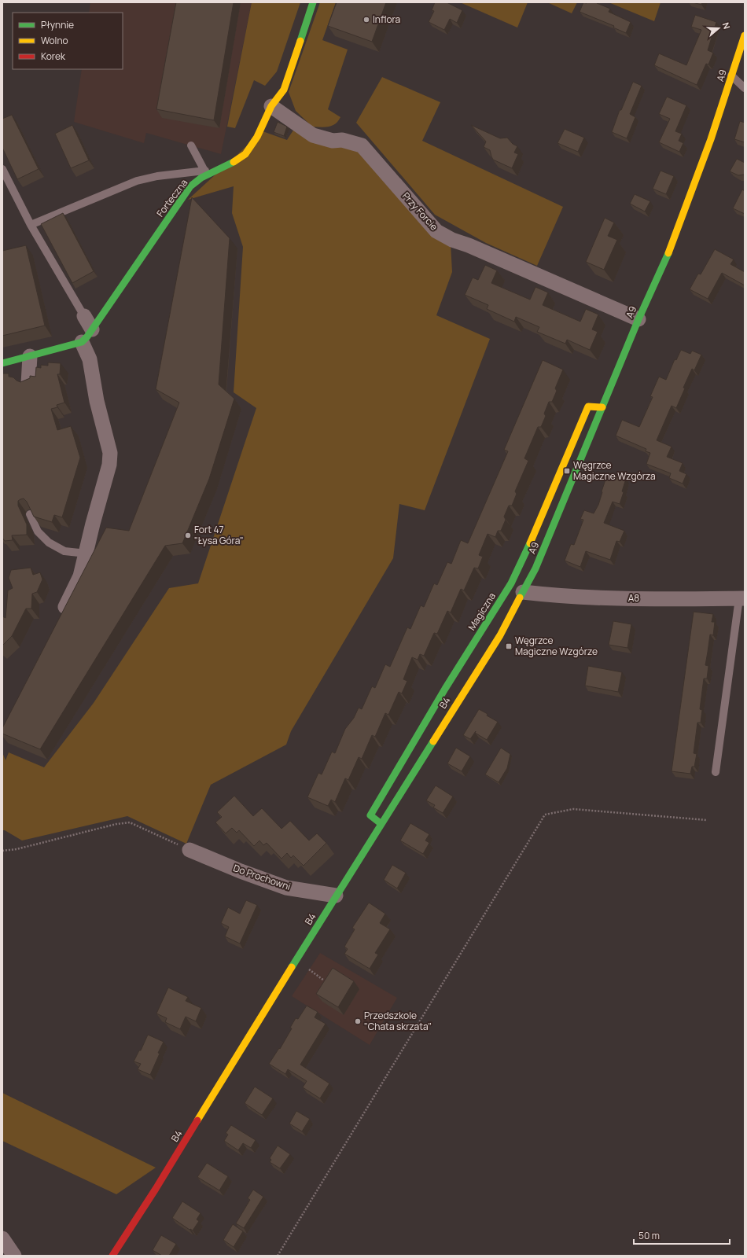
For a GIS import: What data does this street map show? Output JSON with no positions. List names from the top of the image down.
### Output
{
  "streets": {
    "street": [
      "A9",
      "Forteczna",
      "Przy Forcie",
      "A8",
      "Magiczna",
      "B4",
      "Do Prochowni"
    ]
  },
  "crossings": [
    ["A9", "Przy Forcie"],
    ["A9", "A8"],
    ["A9", "Magiczna"],
    ["A9", "B4"],
    ["Forteczna", "Przy Forcie"],
    ["A8", "B4"],
    ["Magiczna", "B4"],
    ["B4", "Do Prochowni"]
  ],
  "places": {
    "other": ["Inflora", "Fort 47 \"Łysa Góra\"", "Przedszkole \"Chata skrzata\""],
    "transit": ["Węgrzce Magiczne Wzgórza", "Węgrzce Magiczne Wzgórze"]
  },
  "legend": ["Płynnie", "Wolno", "Korek"],
  "scale_bar": "50 m",
  "north": "right"
}
